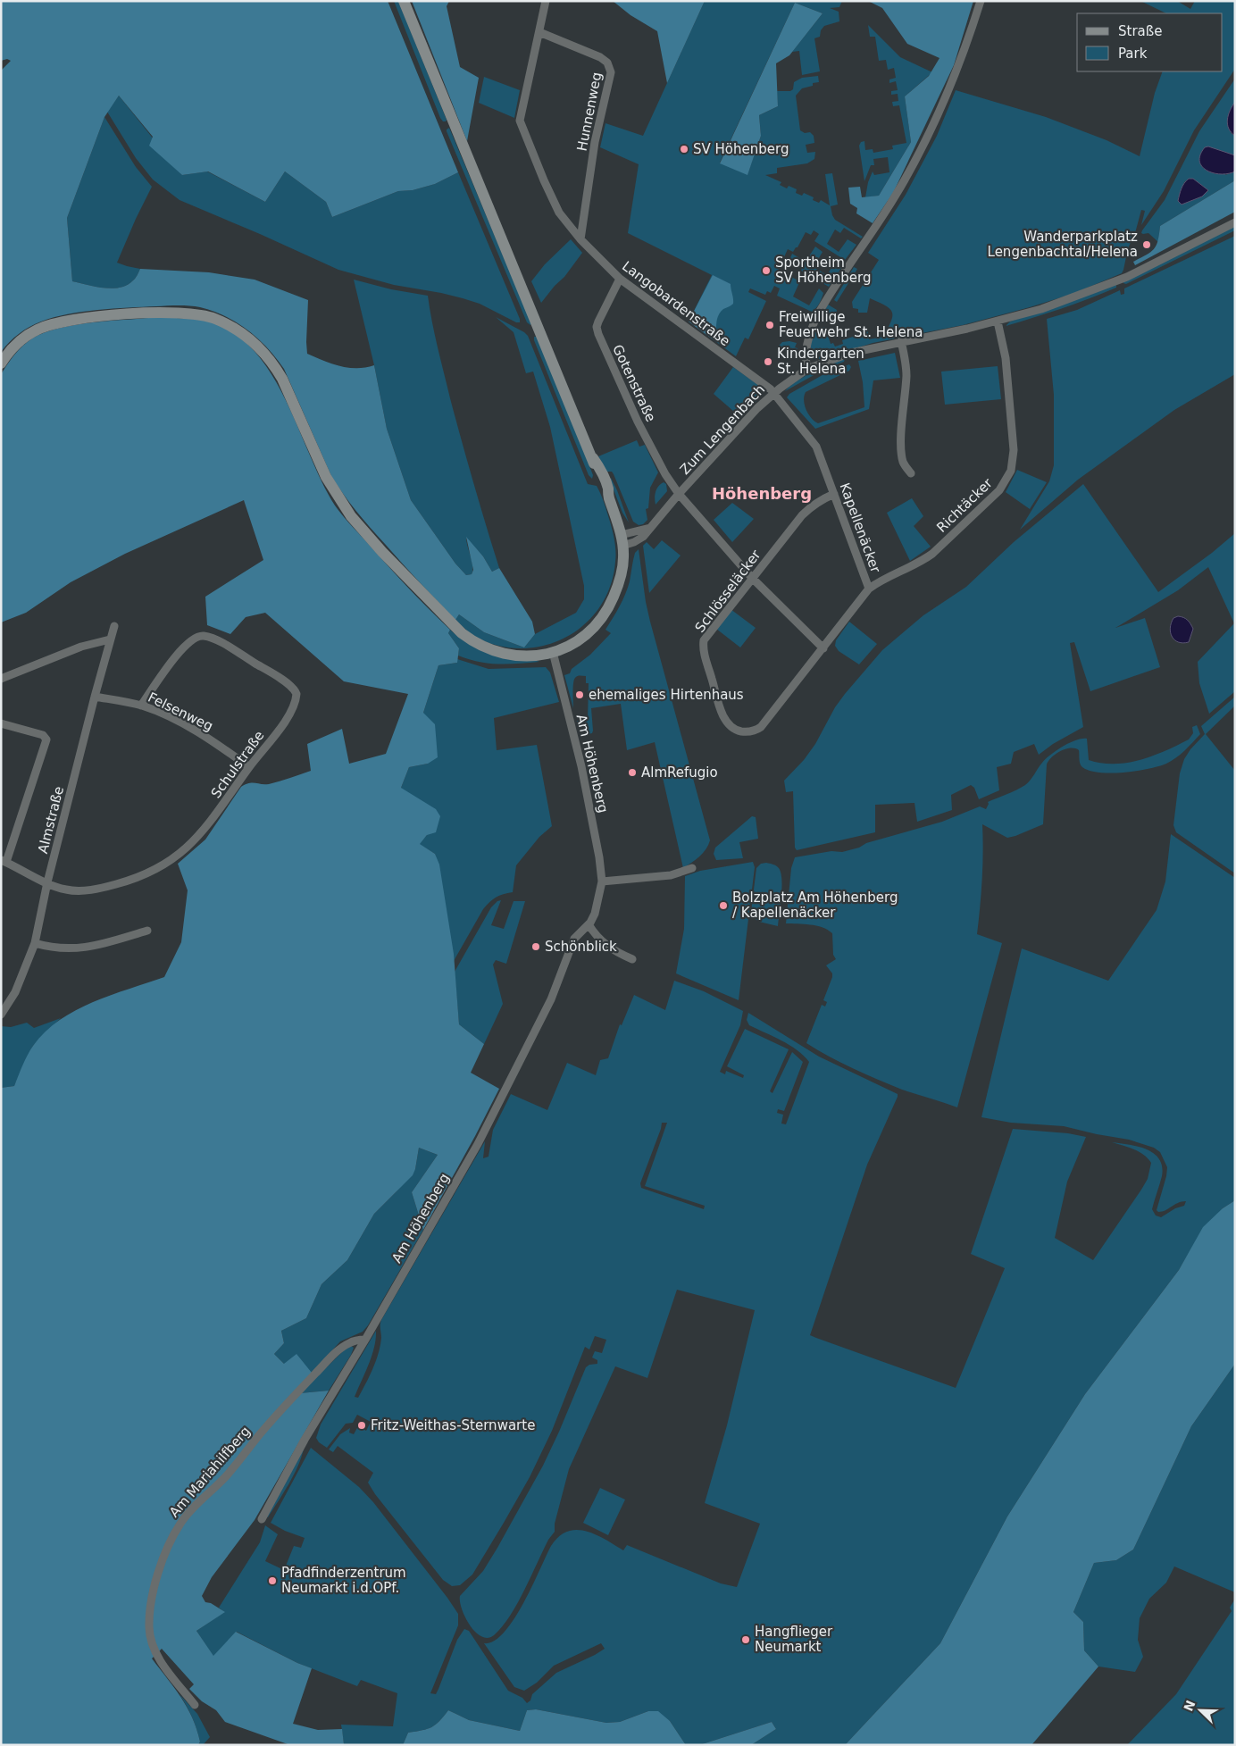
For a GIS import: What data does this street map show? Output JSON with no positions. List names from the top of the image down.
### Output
{
  "streets": {
    "street": [
      "Hunnenweg",
      "Langobardenstraße",
      "Gotenstraße",
      "Zum Lengenbach",
      "Richtäcker",
      "Kapellenäcker",
      "Schlösseläcker",
      "Felsenweg",
      "Am Höhenberg",
      "Schulstraße",
      "Almstraße",
      "Am Mariahilfberg"
    ]
  },
  "crossings": [
    ["Hunnenweg", "Langobardenstraße"],
    ["Langobardenstraße", "Gotenstraße"],
    ["Langobardenstraße", "Zum Lengenbach"],
    ["Langobardenstraße", "Kapellenäcker"],
    ["Gotenstraße", "Zum Lengenbach"],
    ["Zum Lengenbach", "Richtäcker"],
    ["Zum Lengenbach", "Kapellenäcker"],
    ["Richtäcker", "Kapellenäcker"],
    ["Kapellenäcker", "Schlösseläcker"],
    ["Felsenweg", "Schulstraße"],
    ["Felsenweg", "Almstraße"],
    ["Am Höhenberg", "Am Mariahilfberg"],
    ["Schulstraße", "Almstraße"]
  ],
  "districts": ["Höhenberg"],
  "places": [
    "SV Höhenberg",
    "Wanderparkplatz Lengenbachtal/Helena",
    "Sportheim SV Höhenberg",
    "Freiwillige Feuerwehr St. Helena",
    "Kindergarten St. Helena",
    "ehemaliges Hirtenhaus",
    "AlmRefugio",
    "Bolzplatz Am Höhenberg / Kapellenäcker",
    "Schönblick",
    "Fritz-Weithas-Sternwarte",
    "Pfadfinderzentrum Neumarkt i.d.OPf.",
    "Hangflieger Neumarkt"
  ],
  "legend": ["Straße", "Park"],
  "north": "top left"
}
